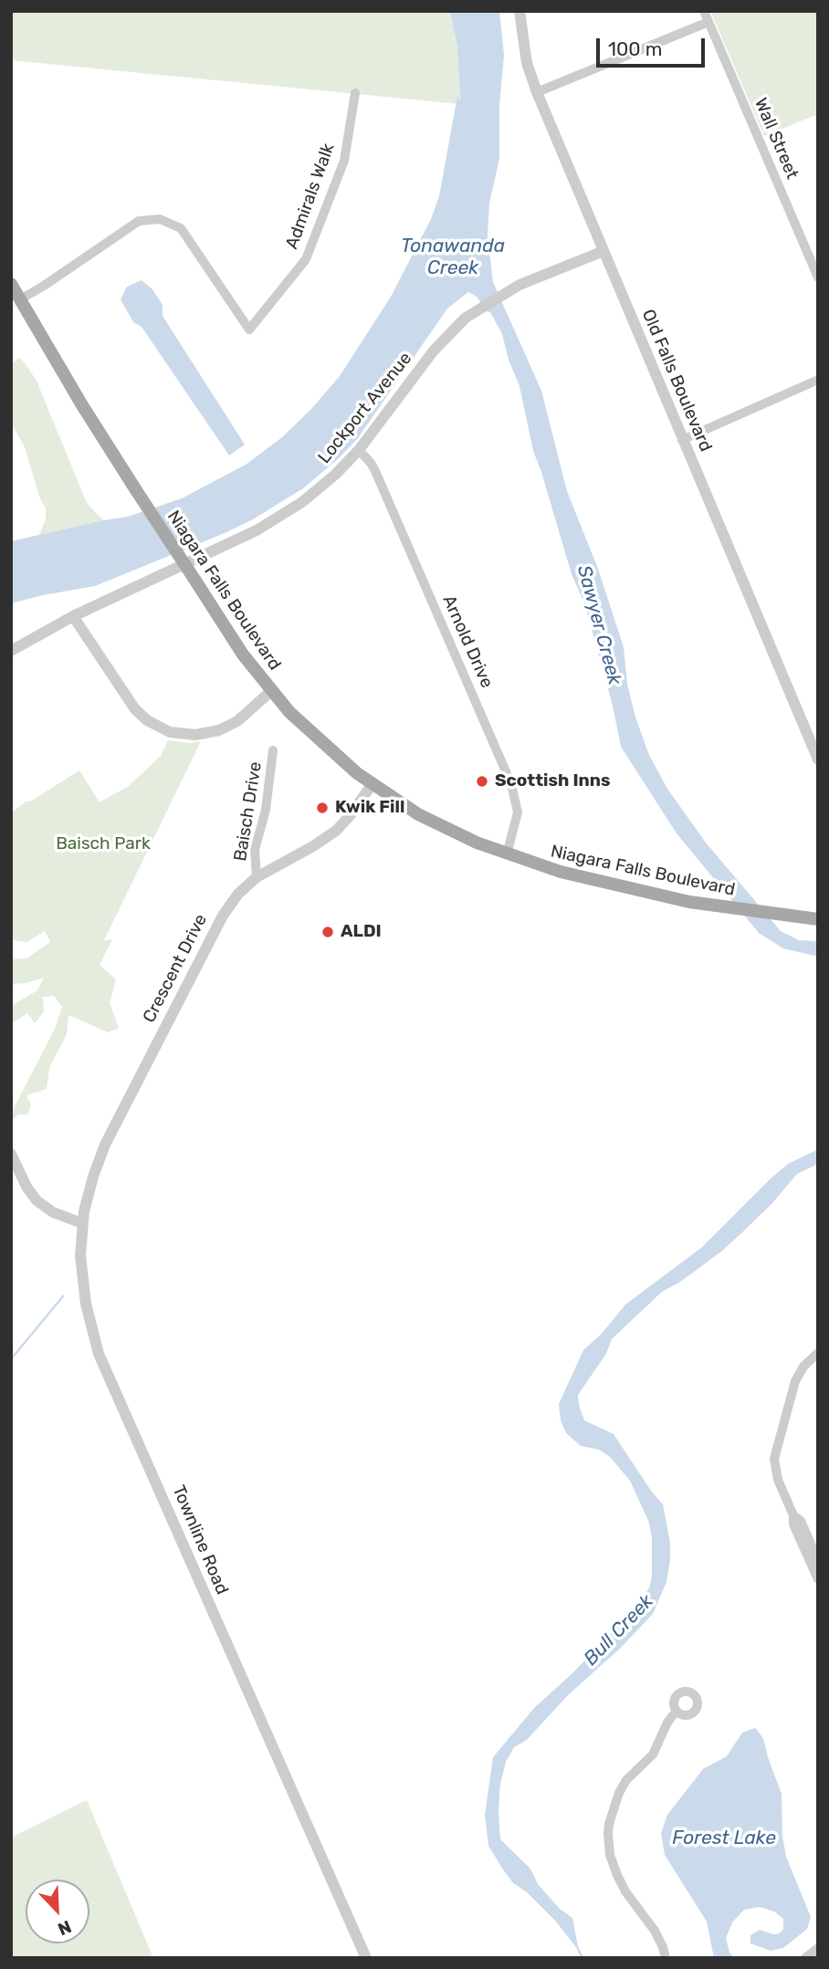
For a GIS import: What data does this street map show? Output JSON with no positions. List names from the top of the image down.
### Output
{
  "streets": {
    "main road": ["Niagara Falls Boulevard"],
    "street": [
      "Wall Street",
      "Admirals Walk",
      "Old Falls Boulevard",
      "Lockport Avenue",
      "Arnold Drive",
      "Baisch Drive",
      "Crescent Drive",
      "Townline Road"
    ]
  },
  "crossings": [
    ["Admirals Walk", "Niagara Falls Boulevard"],
    ["Old Falls Boulevard", "Lockport Avenue"],
    ["Lockport Avenue", "Arnold Drive"],
    ["Niagara Falls Boulevard", "Arnold Drive"],
    ["Niagara Falls Boulevard", "Crescent Drive"],
    ["Baisch Drive", "Crescent Drive"],
    ["Crescent Drive", "Townline Road"]
  ],
  "water": [
    "Tonawanda Creek",
    "Sawyer Creek",
    "Bull Creek",
    "Forest Lake"
  ],
  "parks": ["Baisch Park"],
  "places": ["Scottish Inns", "Kwik Fill", "ALDI"],
  "scale_bar": "100 m",
  "north": "bottom right"
}
